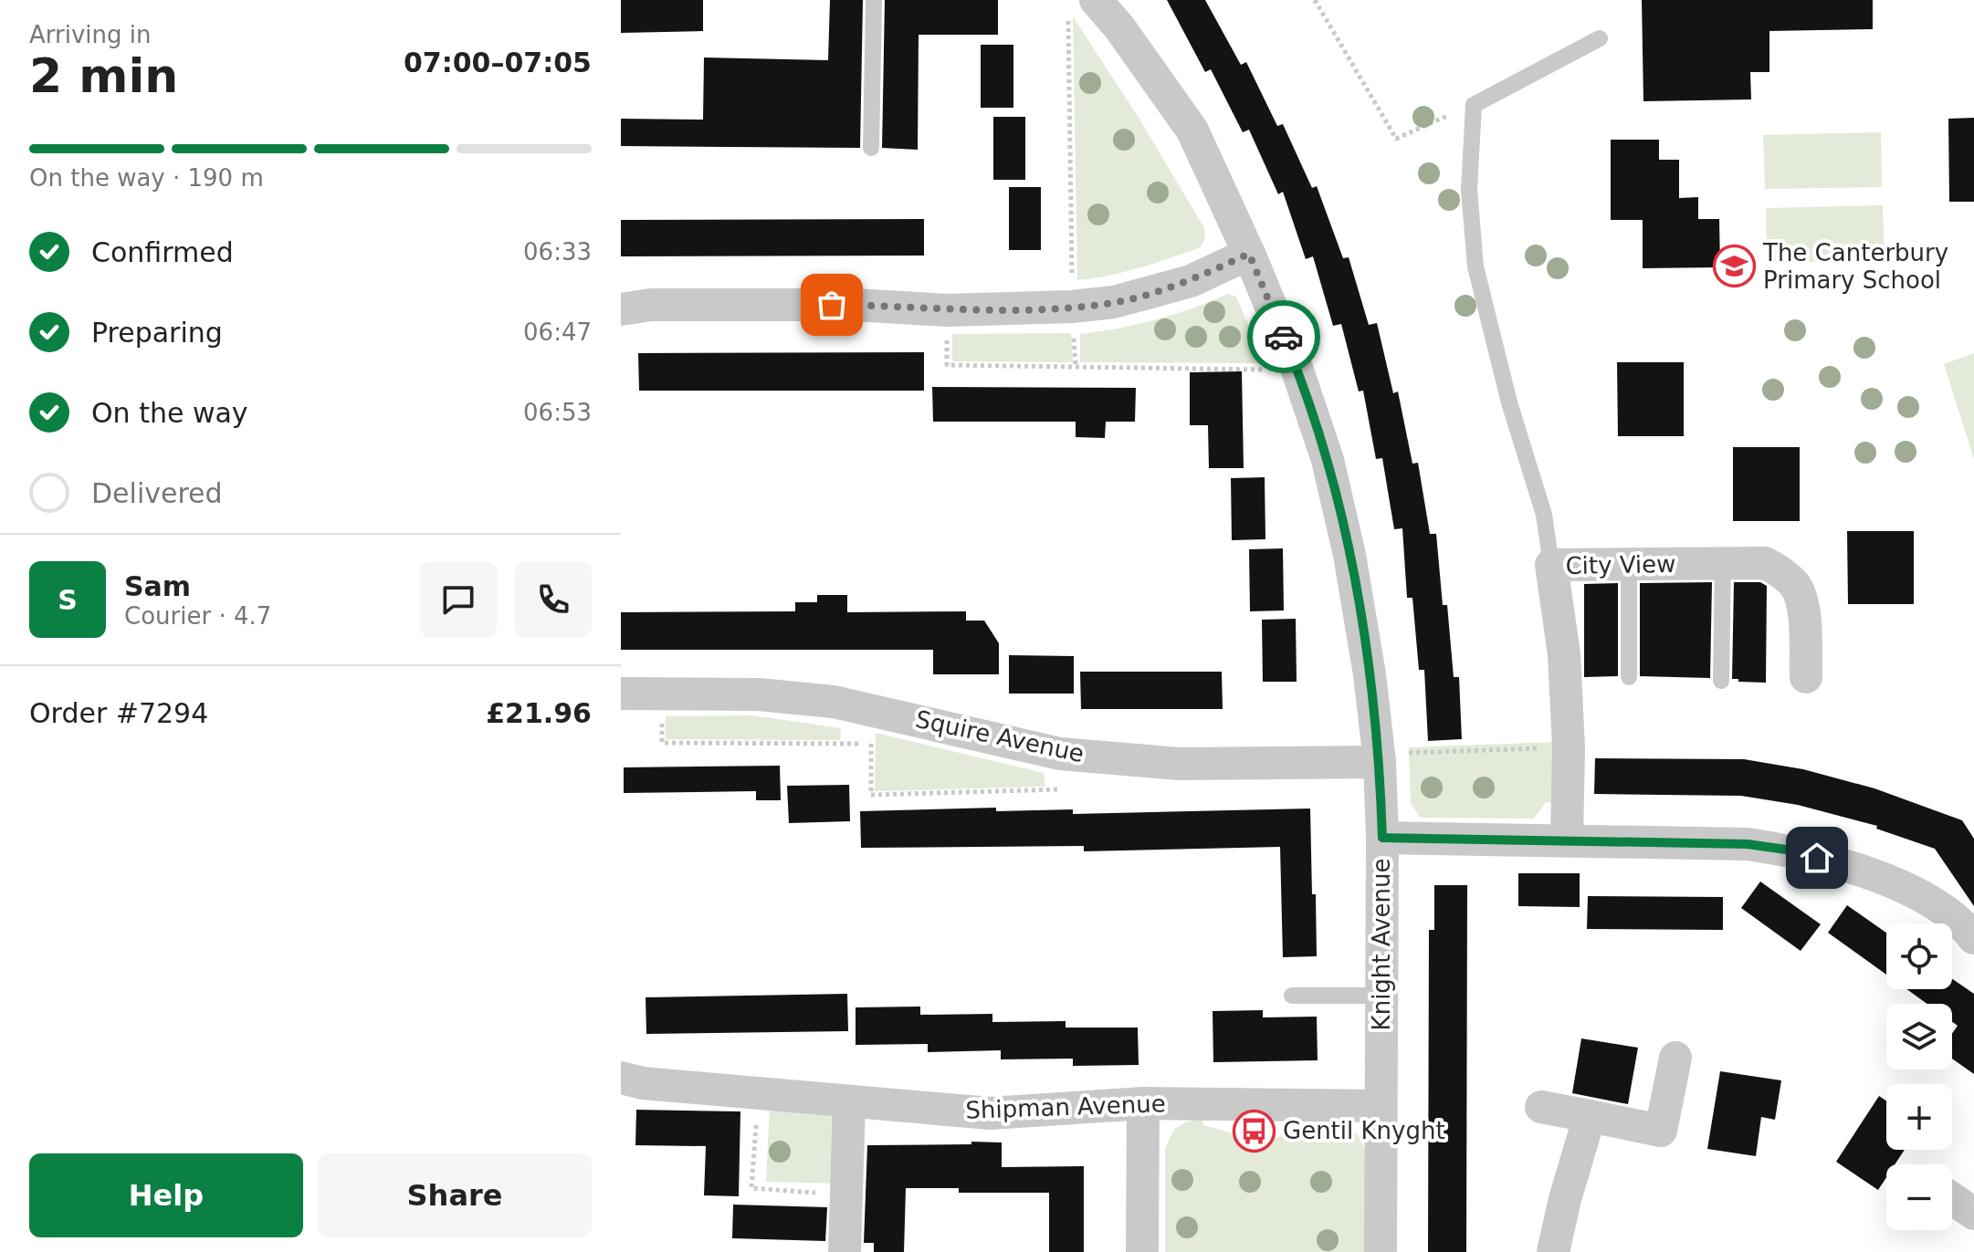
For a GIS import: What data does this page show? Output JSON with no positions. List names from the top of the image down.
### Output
{
  "streets": {
    "street": [
      "City View",
      "Squire Avenue",
      "Knight Avenue",
      "Shipman Avenue"
    ]
  },
  "crossings": [
    ["Squire Avenue", "Knight Avenue"],
    ["Knight Avenue", "Shipman Avenue"]
  ],
  "places": {
    "school or university": ["The Canterbury Primary School"],
    "bus stop": ["Gentil Knyght"]
  },
  "page": {
    "heading": ["2 min", "Arriving in", "07:00–07:05"],
    "panel": [
      "Sam",
      "Courier · 4.7",
      "Order #7294",
      "£21.96"
    ],
    "bar": "On the way · 190 m",
    "list": [
      ["Confirmed", "06:33"],
      ["Preparing", "06:47"],
      ["On the way", "06:53"],
      "Delivered"
    ],
    "round": "S",
    "map_buttons": ["+", "−"],
    "buttons": ["Help", "Share"]
  }
}
